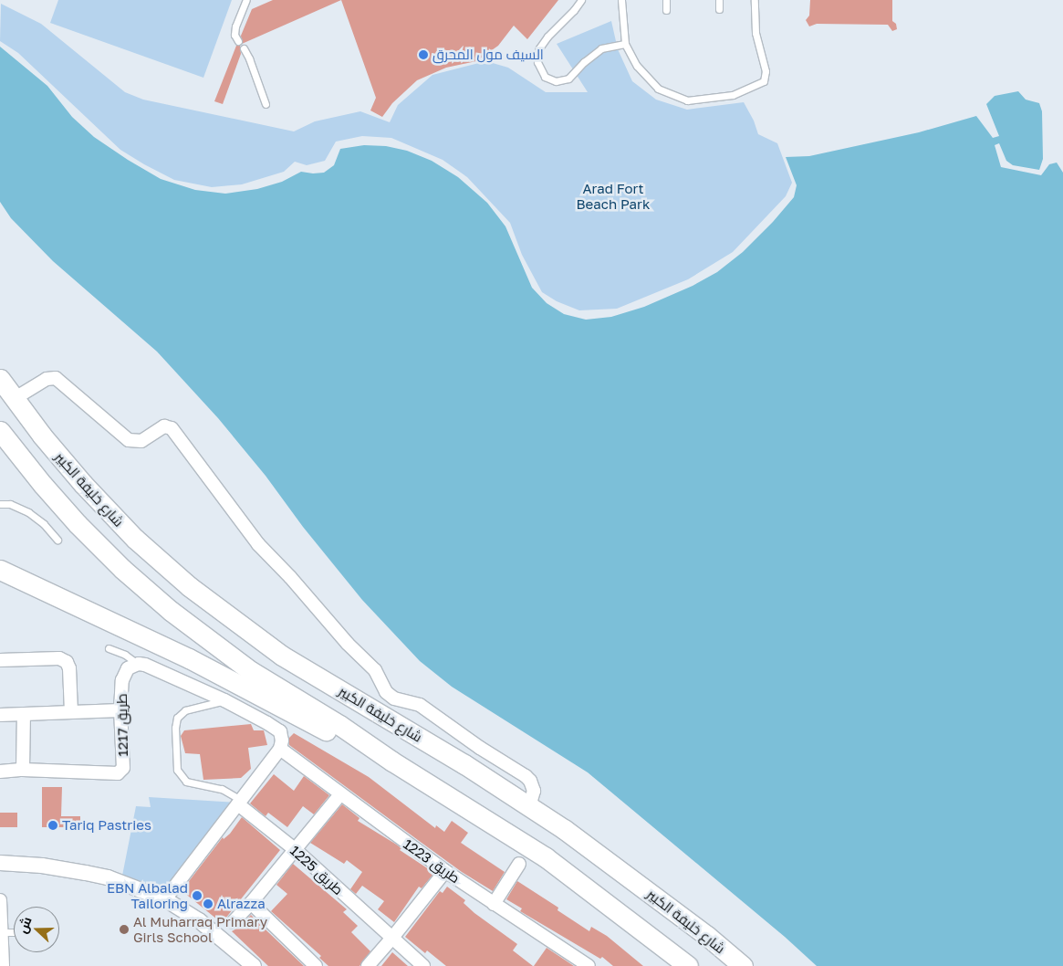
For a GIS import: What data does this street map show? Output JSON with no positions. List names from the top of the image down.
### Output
{
  "streets": {
    "main road": ["شارع خليفة الكبير"],
    "street": ["طريق 1217", "طريق 1223", "طريق 1225"]
  },
  "crossings": [
    ["طريق 1223", "طريق 1225"]
  ],
  "parks": ["Arad Fort Beach Park"],
  "places": [
    "السيف مول المحرق",
    "Tariq Pastries",
    "EBN Albalad Tailoring",
    "Alrazza",
    "Al Muharraq Primary Girls School"
  ],
  "north": "left"
}
